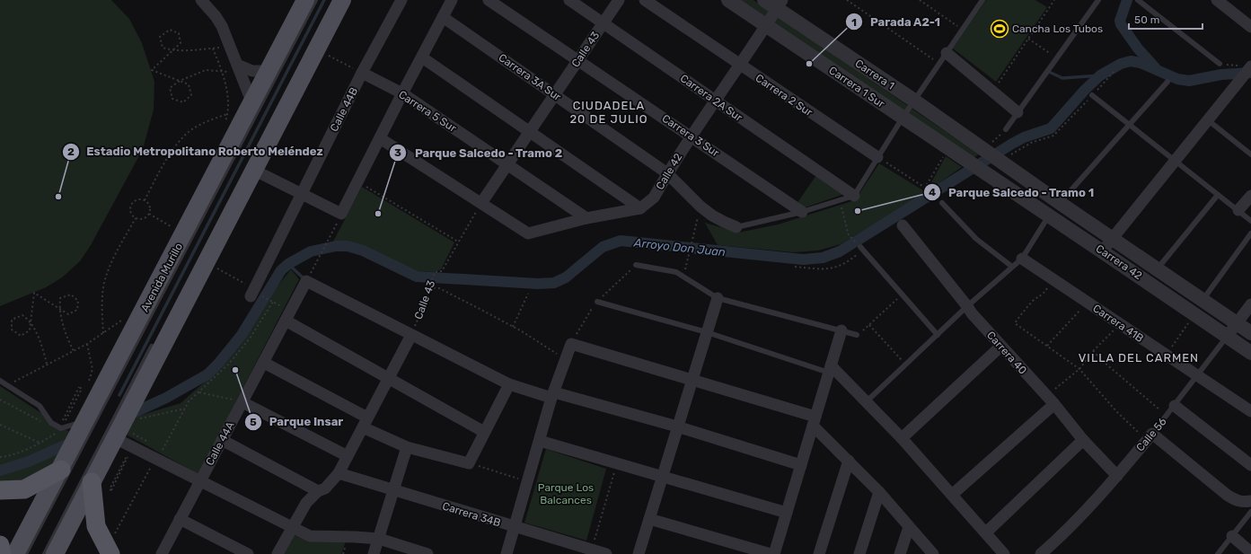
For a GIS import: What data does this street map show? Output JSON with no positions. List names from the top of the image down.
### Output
{
  "streets": {
    "main road": ["Avenida Murillo"],
    "street": [
      "Calle 43",
      "Carrera 1",
      "Carrera 3A Sur",
      "Carrera 1 Sur",
      "Carrera 2 Sur",
      "Carrera 2A Sur",
      "Calle 44B",
      "Carrera 5 Sur",
      "Carrera 3 Sur",
      "Calle 42",
      "Carrera 42",
      "Carrera 41B",
      "Carrera 40",
      "Calle 56",
      "Calle 44A",
      "Carrera 34B"
    ]
  },
  "crossings": [
    ["Calle 43", "Carrera 3A Sur"],
    ["Calle 43", "Carrera 2A Sur"],
    ["Calle 43", "Carrera 5 Sur"],
    ["Calle 43", "Carrera 3 Sur"],
    ["Calle 43", "Calle 42"],
    ["Carrera 1", "Calle 42"],
    ["Carrera 1", "Carrera 42"],
    ["Carrera 3A Sur", "Calle 42"],
    ["Carrera 1 Sur", "Calle 42"],
    ["Carrera 1 Sur", "Carrera 42"],
    ["Carrera 2 Sur", "Calle 42"],
    ["Carrera 2A Sur", "Calle 42"],
    ["Calle 44B", "Carrera 5 Sur"],
    ["Carrera 5 Sur", "Calle 42"],
    ["Carrera 3 Sur", "Calle 42"],
    ["Carrera 42", "Calle 56"],
    ["Carrera 41B", "Calle 56"],
    ["Carrera 40", "Calle 56"]
  ],
  "districts": ["CIUDADELA 20 DE JULIO", "VILLA DEL CARMEN"],
  "water": ["Arroyo Don Juan"],
  "parks": ["Parque Los Balcances"],
  "places": {
    "sports": ["Cancha Los Tubos"],
    "other": [
      "Parada A2-1",
      "Estadio Metropolitano Roberto Meléndez",
      "Parque Salcedo - Tramo 1",
      "Parque Salcedo - Tramo 2",
      "Parque Insar"
    ]
  },
  "scale_bar": "50 m"
}
